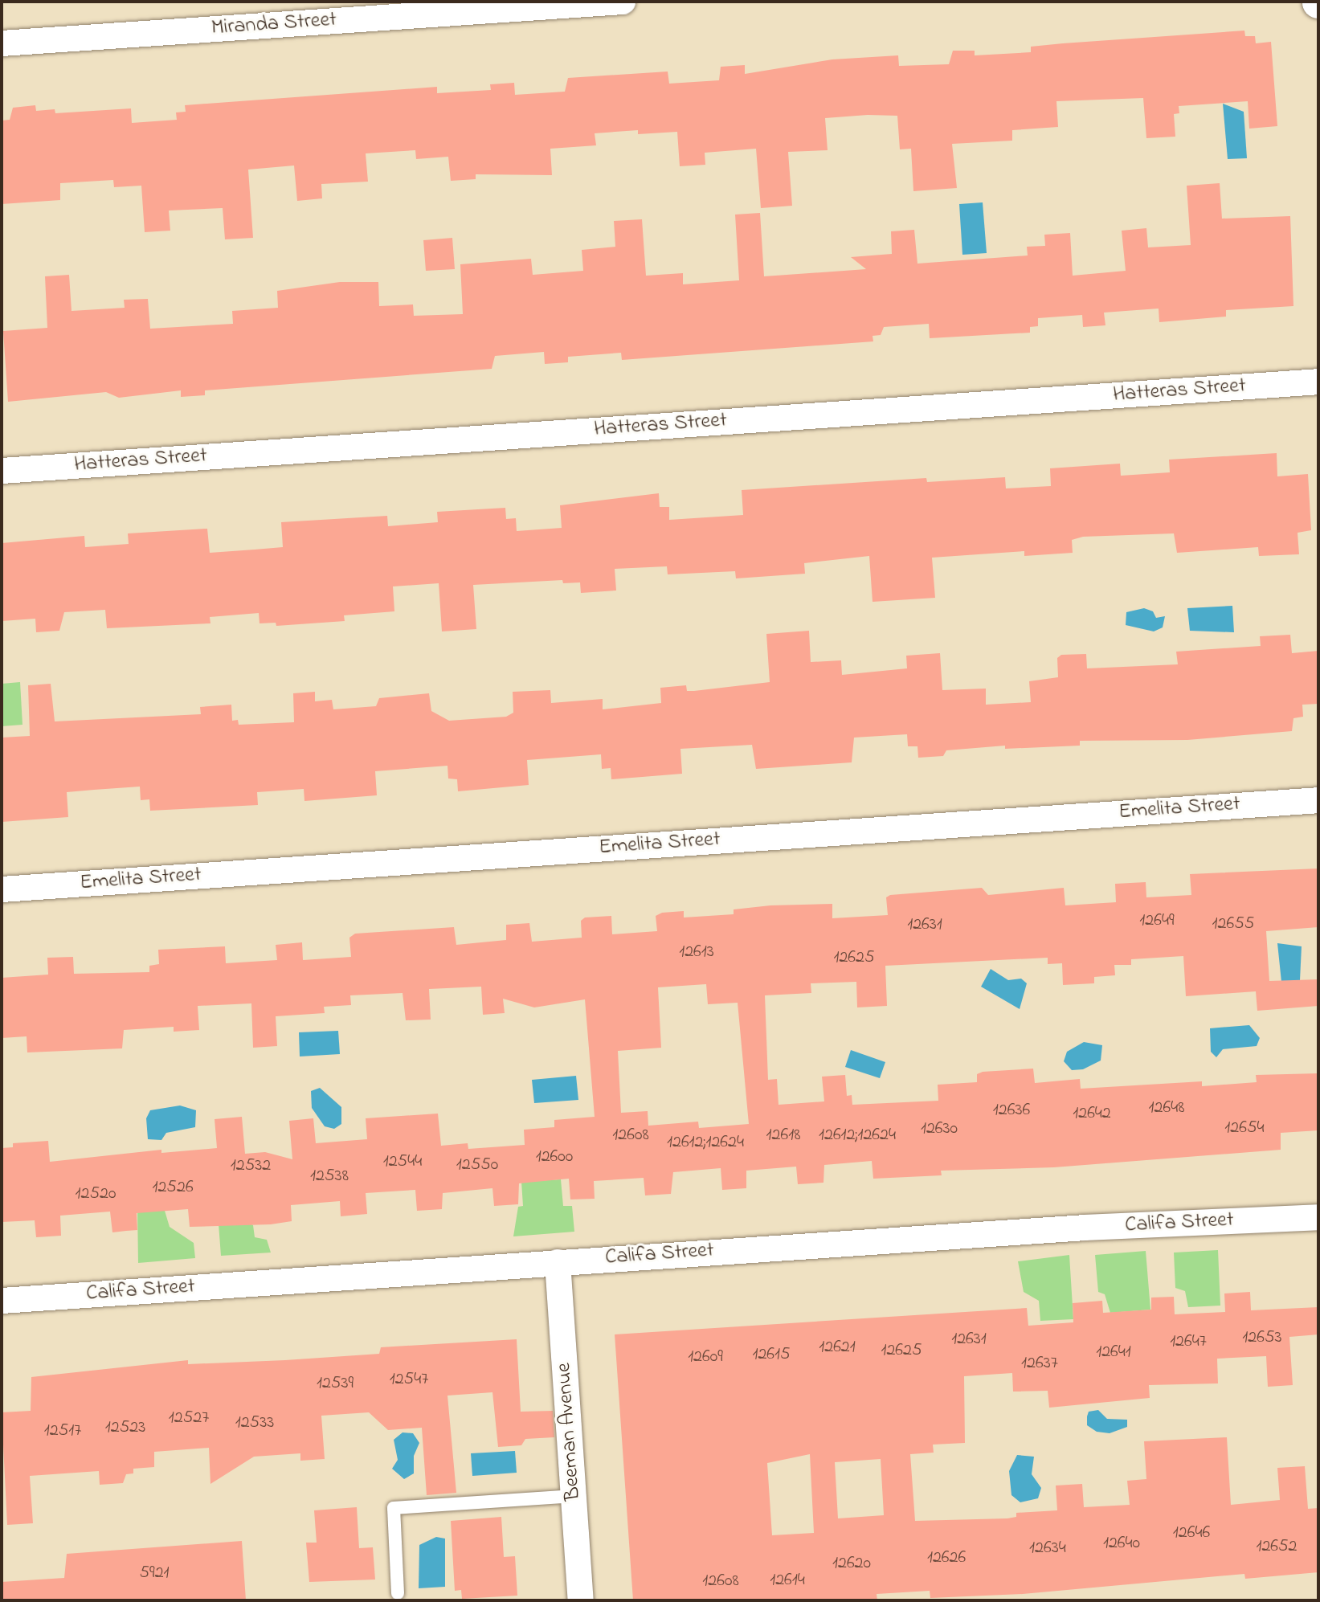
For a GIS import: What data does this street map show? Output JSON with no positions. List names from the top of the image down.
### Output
{
  "streets": {
    "street": [
      "Miranda Street",
      "Hatteras Street",
      "Emelita Street",
      "Califa Street",
      "Beeman Avenue"
    ]
  },
  "crossings": [
    ["Califa Street", "Beeman Avenue"]
  ],
  "house_numbers": [
    "12649",
    "12655",
    "12631",
    "12613",
    "12625",
    "12648",
    "12636",
    "12642",
    "12654",
    "12630",
    "12608",
    "12618",
    "12612;12624",
    "12612;12624",
    "12600",
    "12544",
    "12550",
    "12532",
    "12538",
    "12526",
    "12520",
    "12653",
    "12631",
    "12647",
    "12621",
    "12625",
    "12641",
    "12615",
    "12609",
    "12637",
    "12547",
    "12539",
    "12527",
    "12533",
    "12523",
    "12517",
    "12646",
    "12640",
    "12652",
    "12634",
    "12626",
    "12620",
    "5921",
    "12614",
    "12608"
  ]
}
